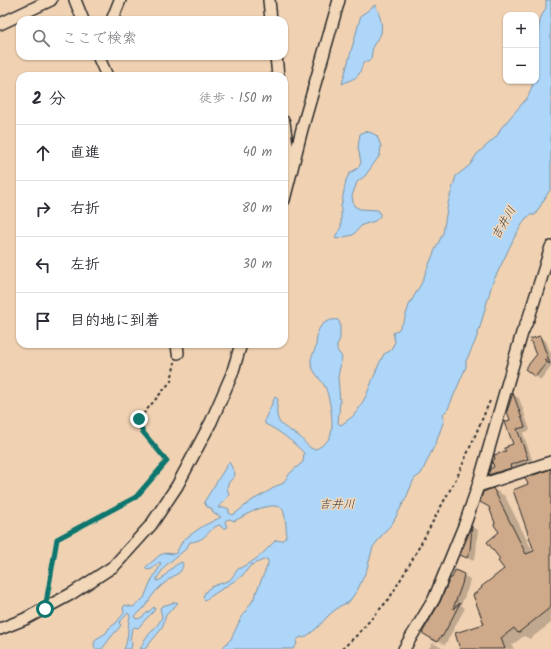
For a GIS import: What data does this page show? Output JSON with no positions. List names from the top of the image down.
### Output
{
  "water": ["吉井川"],
  "page": {
    "map_buttons": ["+", "−"],
    "search": "ここで検索",
    "heading": ["2 分", "徒歩 · 150 m"],
    "list": [
      ["直進", "40 m"],
      ["右折", "80 m"],
      ["左折", "30 m"],
      "目的地に到着"
    ]
  }
}
